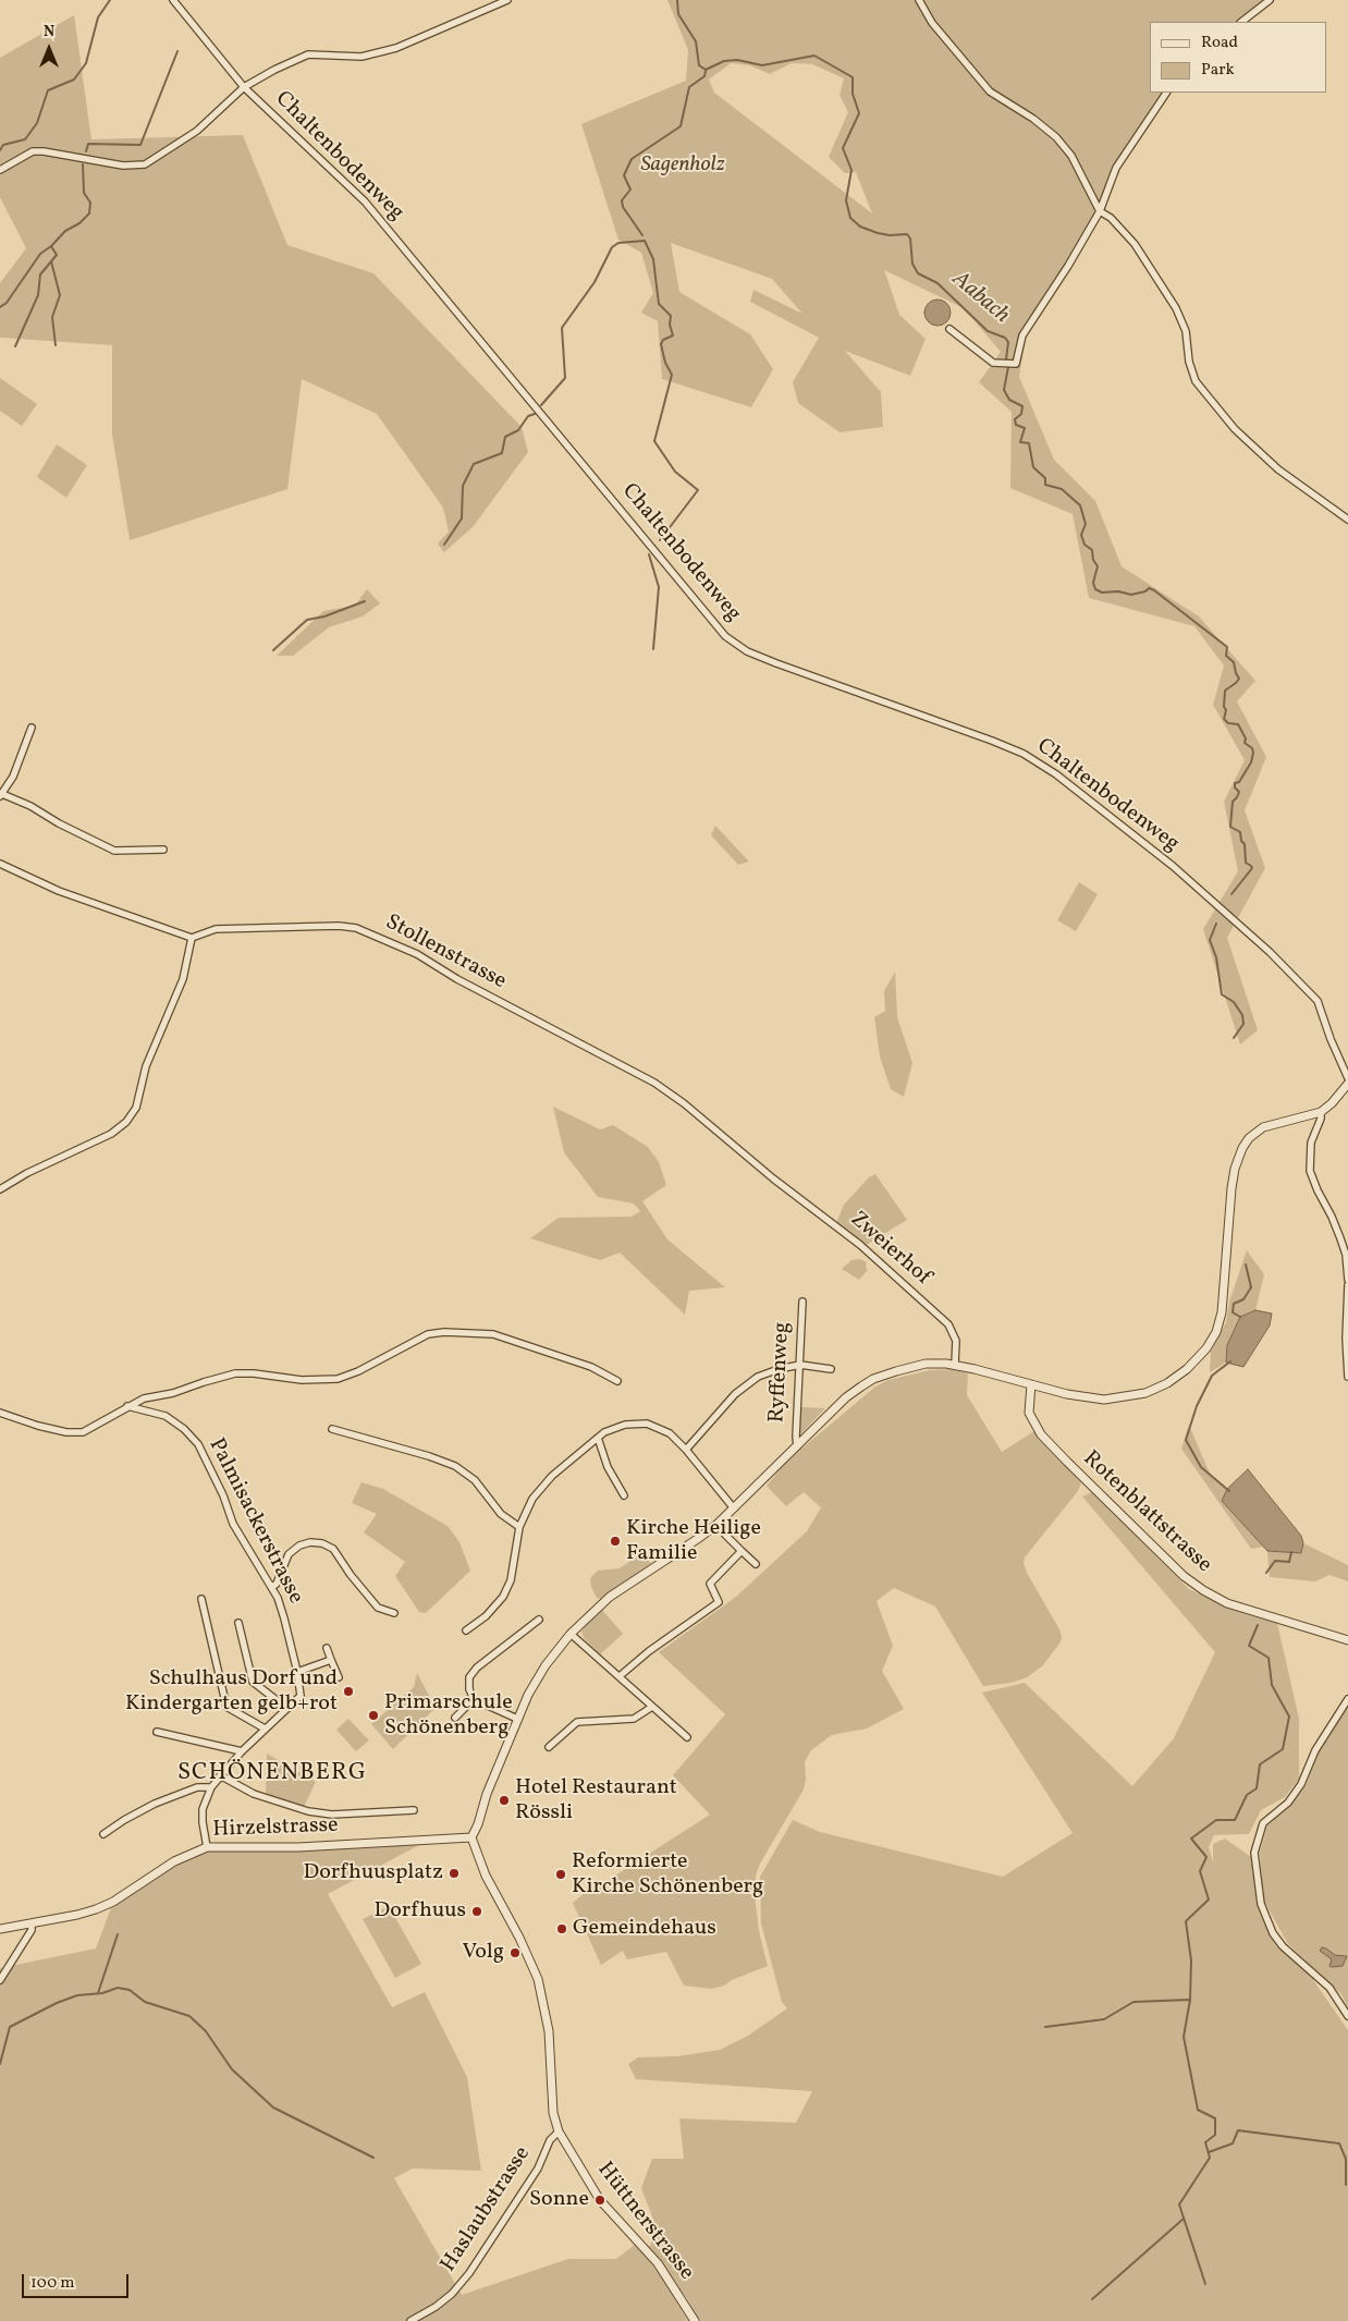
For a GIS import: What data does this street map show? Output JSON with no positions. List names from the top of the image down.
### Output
{
  "streets": {
    "street": [
      "Chaltenbodenweg",
      "Stollenstrasse",
      "Zweierhof",
      "Ryffenweg",
      "Rotenblattstrasse",
      "Palmisackerstrasse",
      "Hirzelstrasse",
      "Haslaubstrasse",
      "Hüttnerstrasse"
    ]
  },
  "crossings": [
    ["Stollenstrasse", "Zweierhof"],
    ["Hirzelstrasse", "Hüttnerstrasse"],
    ["Haslaubstrasse", "Hüttnerstrasse"]
  ],
  "districts": ["SCHÖNENBERG"],
  "water": ["Aabach"],
  "parks": ["Sagenholz"],
  "places": [
    "Kirche Heilige Familie",
    "Schulhaus Dorf und Kindergarten gelb+rot",
    "Primarschule Schönenberg",
    "Hotel Restaurant Rössli",
    "Dorfhuusplatz",
    "Reformierte Kirche Schönenberg",
    "Dorfhuus",
    "Gemeindehaus",
    "Volg",
    "Sonne"
  ],
  "legend": ["Road", "Park"],
  "scale_bar": "100 m",
  "north": "top"
}
